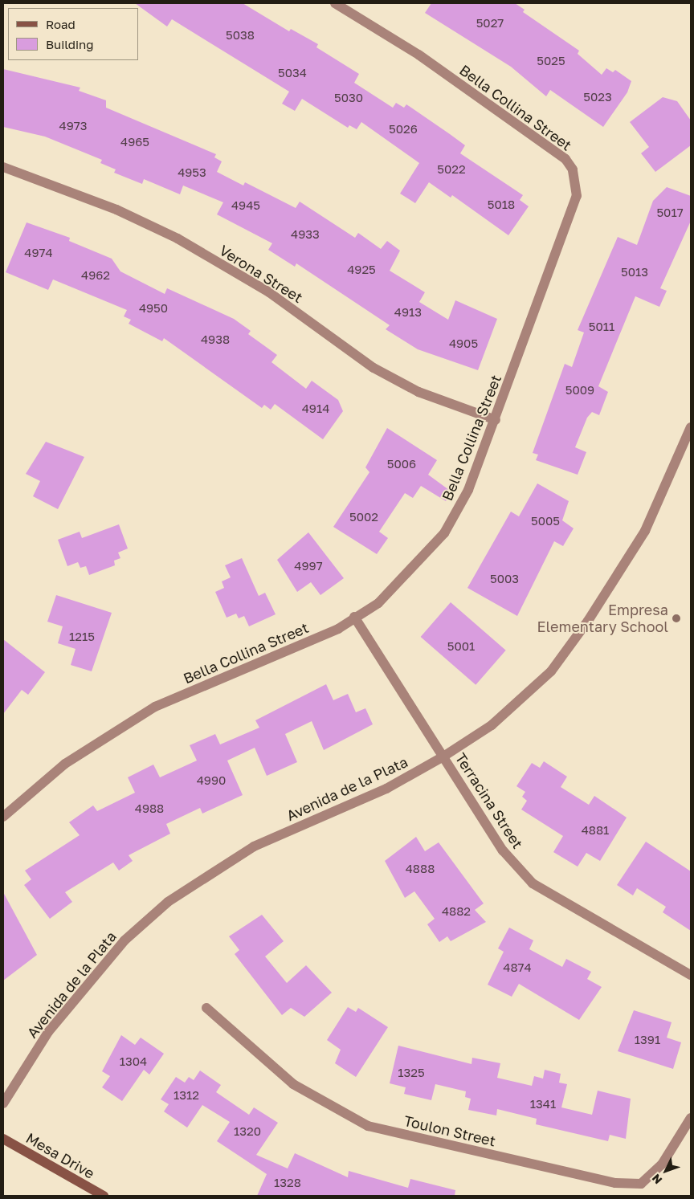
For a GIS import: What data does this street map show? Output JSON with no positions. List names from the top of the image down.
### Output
{
  "streets": {
    "main road": ["Mesa Drive"],
    "street": [
      "Bella Collina Street",
      "Verona Street",
      "Avenida de la Plata",
      "Terracina Street",
      "Toulon Street"
    ]
  },
  "crossings": [
    ["Bella Collina Street", "Verona Street"],
    ["Bella Collina Street", "Terracina Street"],
    ["Avenida de la Plata", "Terracina Street"]
  ],
  "places": ["Empresa Elementary School"],
  "house_numbers": [
    "5027",
    "5038",
    "5025",
    "5034",
    "5023",
    "5030",
    "4973",
    "5026",
    "4965",
    "5022",
    "4953",
    "5018",
    "4945",
    "5017",
    "4933",
    "4974",
    "4925",
    "5013",
    "4962",
    "4950",
    "4913",
    "5011",
    "4938",
    "4905",
    "5009",
    "4914",
    "5006",
    "5002",
    "5005",
    "4997",
    "5003",
    "1215",
    "5001",
    "4990",
    "4988",
    "4881",
    "4888",
    "4882",
    "4874",
    "1391",
    "1304",
    "1325",
    "1312",
    "1341",
    "1320",
    "1328"
  ],
  "legend": ["Road", "Building"],
  "north": "bottom left"
}
